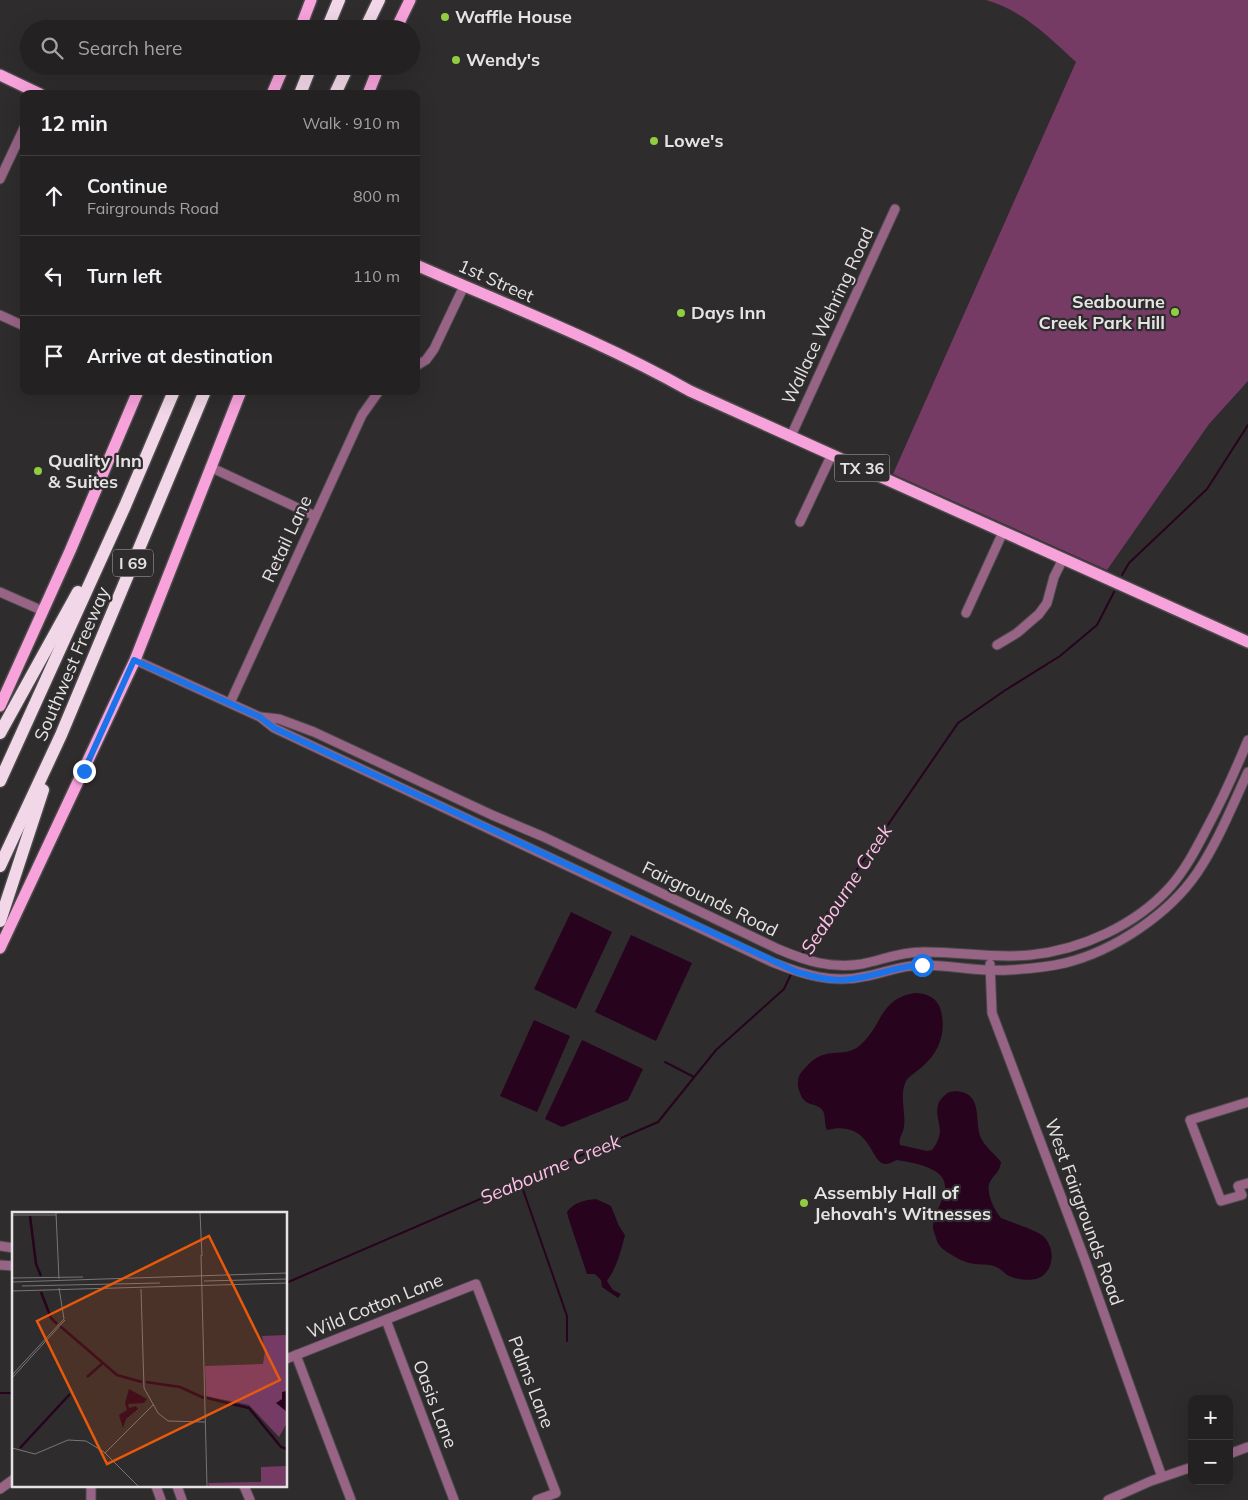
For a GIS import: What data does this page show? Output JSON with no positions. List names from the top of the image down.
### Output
{
  "streets": {
    "highway": ["I 69", "Southwest Freeway"],
    "main road": ["1st Street", "TX 36"],
    "street": [
      "Wallace Wehring Road",
      "Retail Lane",
      "Fairgrounds Road",
      "West Fairgrounds Road",
      "Wild Cotton Lane",
      "Palms Lane",
      "Oasis Lane"
    ]
  },
  "crossings": [
    ["1st Street", "Wallace Wehring Road"],
    ["1st Street", "TX 36"],
    ["Wallace Wehring Road", "TX 36"],
    ["Retail Lane", "Fairgrounds Road"],
    ["Fairgrounds Road", "West Fairgrounds Road"],
    ["Wild Cotton Lane", "Palms Lane"],
    ["Wild Cotton Lane", "Oasis Lane"]
  ],
  "water": ["Seabourne Creek"],
  "places": [
    "Waffle House",
    "Wendy's",
    "Lowe's",
    "Seabourne Creek Park Hill",
    "Days Inn",
    "Quality Inn & Suites",
    "Assembly Hall of Jehovah's Witnesses"
  ],
  "page": {
    "search": "Search here",
    "heading": ["12 min", "Walk · 910 m"],
    "list": [
      ["Continue", "Fairgrounds Road", "800 m"],
      ["Turn left", "110 m"],
      "Arrive at destination"
    ],
    "map_buttons": ["+", "−"]
  }
}
